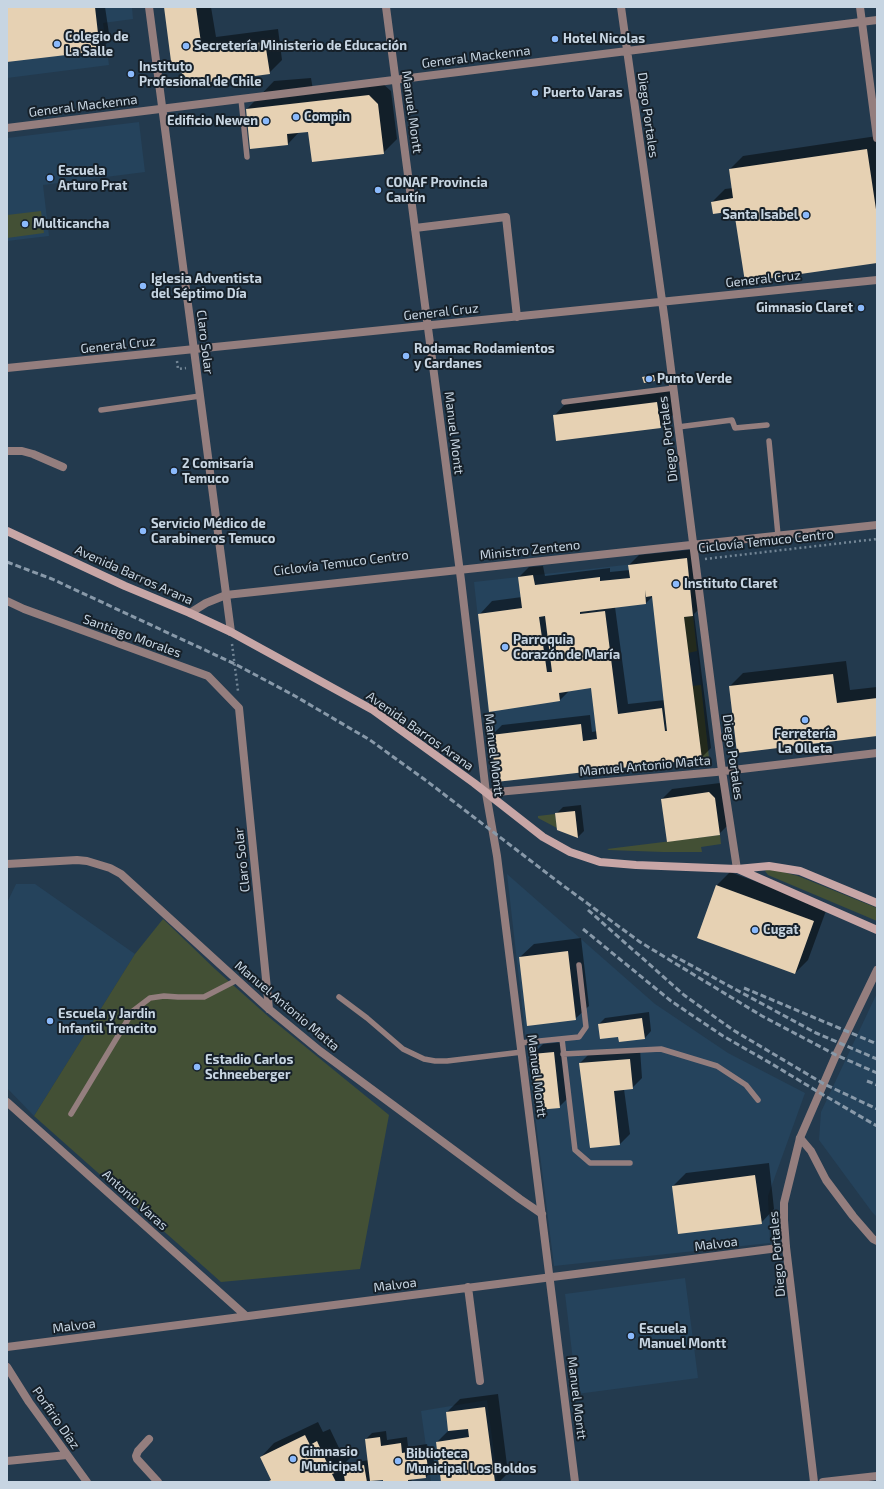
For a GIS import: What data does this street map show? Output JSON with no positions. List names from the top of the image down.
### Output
{
  "streets": {
    "main road": ["Avenida Barros Arana"],
    "street": [
      "General Mackenna",
      "Manuel Montt",
      "Diego Portales",
      "General Cruz",
      "Claro Solar",
      "Ministro Zenteno",
      "Santiago Morales",
      "Manuel Antonio Matta",
      "Antonio Varas",
      "Malvoa",
      "Porfirio Díaz"
    ],
    "path": ["Ciclovía Temuco Centro"]
  },
  "crossings": [
    ["General Mackenna", "Manuel Montt"],
    ["General Mackenna", "Diego Portales"],
    ["General Mackenna", "Claro Solar"],
    ["Manuel Montt", "General Cruz"],
    ["Manuel Montt", "Ministro Zenteno"],
    ["Manuel Montt", "Avenida Barros Arana"],
    ["Manuel Montt", "Manuel Antonio Matta"],
    ["Manuel Montt", "Malvoa"],
    ["Diego Portales", "General Cruz"],
    ["Diego Portales", "Ciclovía Temuco Centro"],
    ["Diego Portales", "Ministro Zenteno"],
    ["Diego Portales", "Avenida Barros Arana"],
    ["Diego Portales", "Manuel Antonio Matta"],
    ["Diego Portales", "Malvoa"],
    ["General Cruz", "Claro Solar"],
    ["Claro Solar", "Ministro Zenteno"],
    ["Claro Solar", "Avenida Barros Arana"],
    ["Claro Solar", "Santiago Morales"],
    ["Claro Solar", "Manuel Antonio Matta"],
    ["Ministro Zenteno", "Avenida Barros Arana"],
    ["Avenida Barros Arana", "Manuel Antonio Matta"],
    ["Antonio Varas", "Malvoa"]
  ],
  "places": [
    "Hotel Nicolas",
    "Colegio de La Salle",
    "Secretería Ministerio de Educación",
    "Instituto Profesional de Chile",
    "Puerto Varas",
    "Compin",
    "Edificio Newen",
    "Escuela Arturo Prat",
    "CONAF Provincia Cautín",
    "Santa Isabel",
    "Multicancha",
    "Iglesia Adventista del Séptimo Día",
    "Gimnasio Claret",
    "Rodamac Rodamientos y Cardanes",
    "Punto Verde",
    "2 Comisaría Temuco",
    "Servicio Médico de Carabineros Temuco",
    "Instituto Claret",
    "Parroquia Corazón de María",
    "Ferretería La Olleta",
    "Cugat",
    "Escuela y Jardin Infantil Trencito",
    "Estadio Carlos Schneeberger",
    "Escuela Manuel Montt",
    "Gimnasio Municipal",
    "Biblioteca Municipal Los Boldos"
  ]
}
